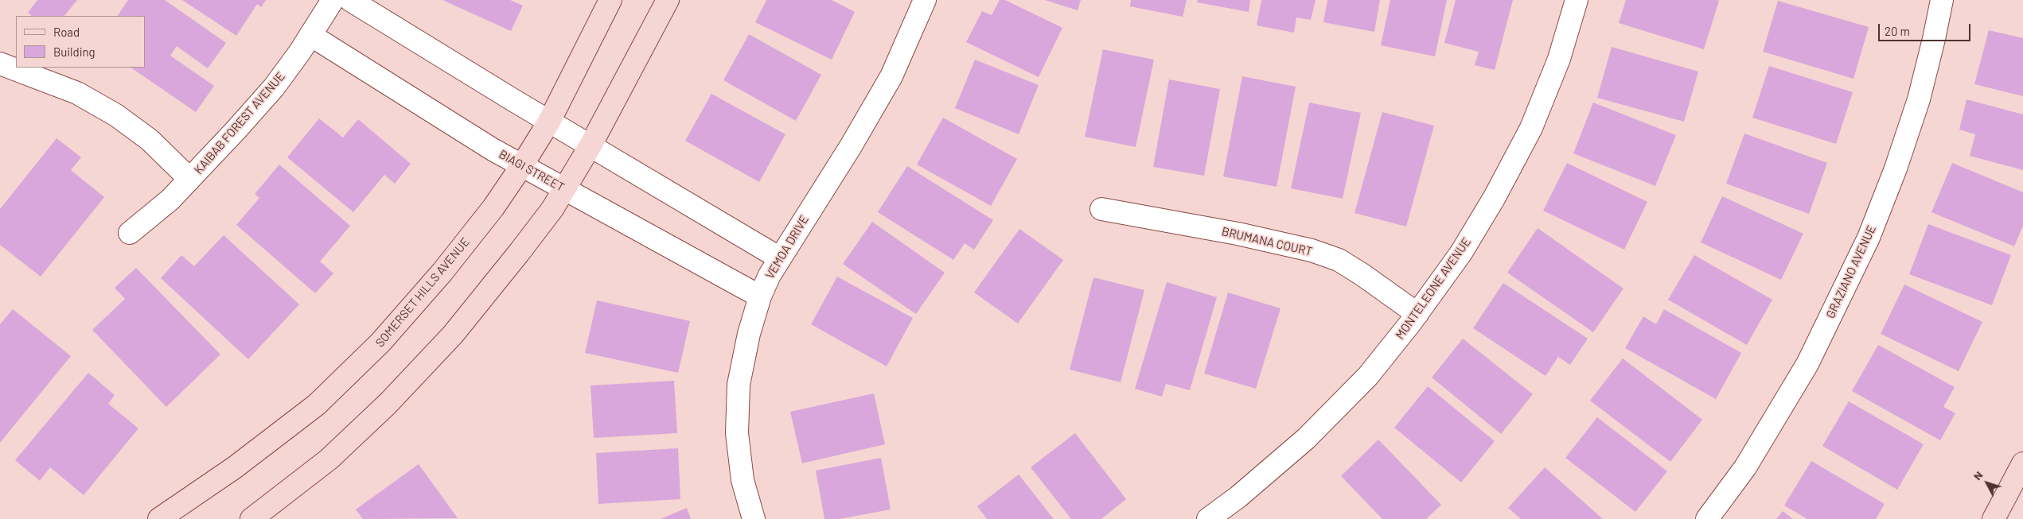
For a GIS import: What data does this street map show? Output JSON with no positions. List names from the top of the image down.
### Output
{
  "streets": {
    "main road": ["SOMERSET HILLS AVENUE"],
    "street": [
      "KAIBAB FOREST AVENUE",
      "BIAGI STREET",
      "BRUMANA COURT",
      "VEMOA DRIVE",
      "GRAZIANO AVENUE",
      "MONTELEONE AVENUE"
    ]
  },
  "crossings": [
    ["KAIBAB FOREST AVENUE", "BIAGI STREET"],
    ["BIAGI STREET", "VEMOA DRIVE"],
    ["BIAGI STREET", "SOMERSET HILLS AVENUE"],
    ["BRUMANA COURT", "MONTELEONE AVENUE"]
  ],
  "legend": ["Road", "Building"],
  "scale_bar": "20 m",
  "north": "top left"
}
